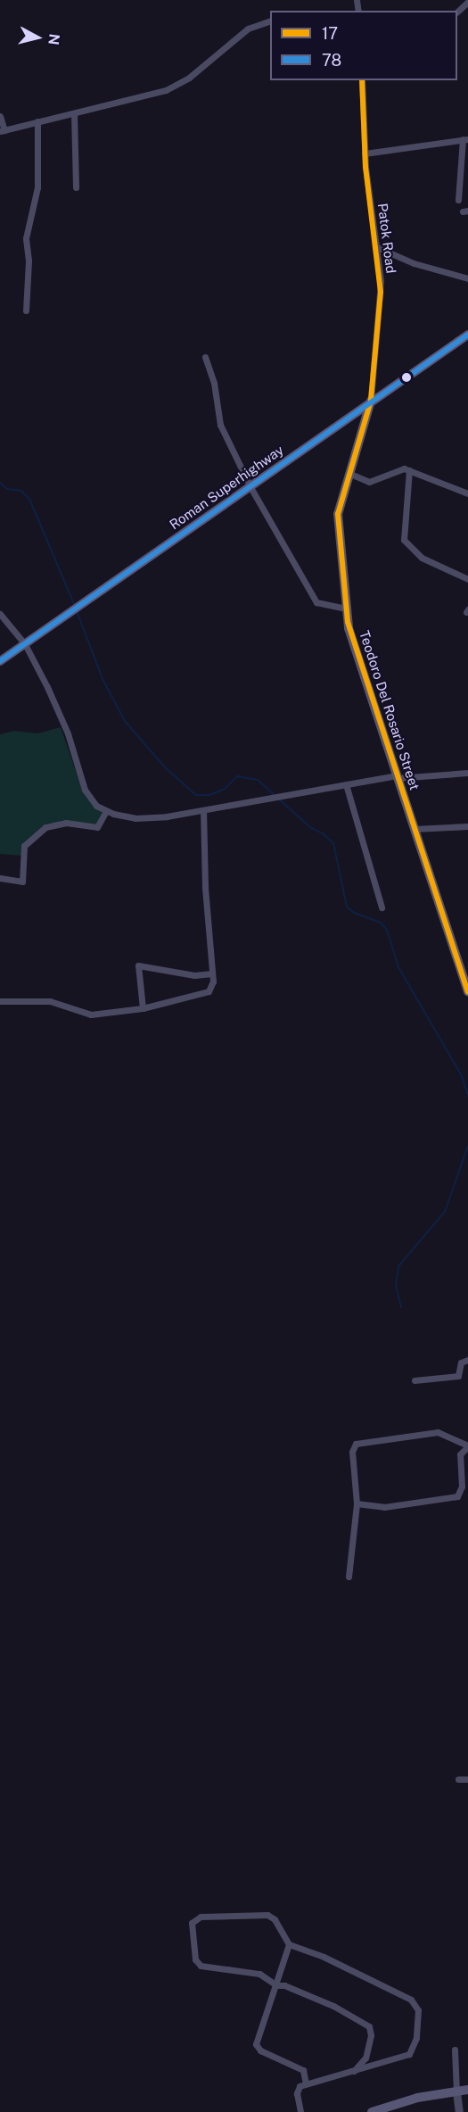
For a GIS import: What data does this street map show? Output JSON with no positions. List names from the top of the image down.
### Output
{
  "streets": {
    "main road": ["Roman Superhighway", "Teodoro Del Rosario Street"],
    "street": ["Patok Road"]
  },
  "crossings": [
    ["Patok Road", "Roman Superhighway"],
    ["Patok Road", "Teodoro Del Rosario Street"],
    ["Roman Superhighway", "Teodoro Del Rosario Street"]
  ],
  "lines": ["transit line 17", "transit line 78"],
  "legend": ["17", "78"],
  "north": "right"
}
